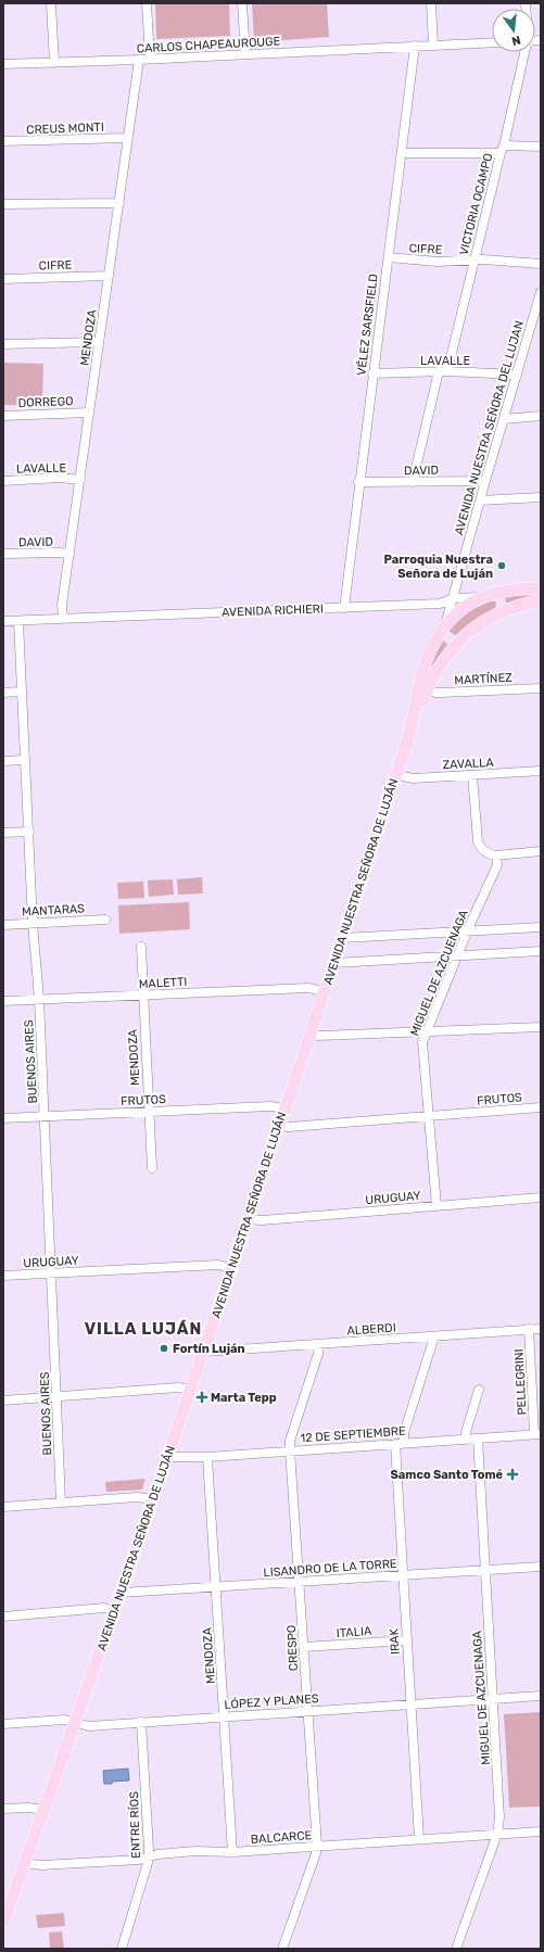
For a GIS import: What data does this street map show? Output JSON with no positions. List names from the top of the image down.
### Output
{
  "streets": {
    "main road": ["AVENIDA RICHIERI", "AVENIDA NUESTRA SEÑORA DE LUJÁN"],
    "street": [
      "CARLOS CHAPEAUROUGE",
      "CREUS MONTI",
      "VICTORIA OCAMPO",
      "CIFRE",
      "VÉLEZ SARSFIELD",
      "MENDOZA",
      "LAVALLE",
      "DORREGO",
      "AVENIDA NUESTRA SEÑORA DEL LUJAN",
      "DAVID",
      "MARTÍNEZ",
      "ZAVALLA",
      "MANTARAS",
      "MIGUEL DE AZCUENAGA",
      "MALETTI",
      "BUENOS AIRES",
      "FRUTOS",
      "URUGUAY",
      "ALBERDI",
      "PELLEGRINI",
      "12 DE SEPTIEMBRE",
      "LISANDRO DE LA TORRE",
      "ITALIA",
      "IRAK",
      "CRESPO",
      "LÓPEZ Y PLANES",
      "ENTRE RÍOS",
      "BALCARCE"
    ]
  },
  "crossings": [
    ["CARLOS CHAPEAUROUGE", "VÉLEZ SARSFIELD"],
    ["CARLOS CHAPEAUROUGE", "MENDOZA"],
    ["CREUS MONTI", "MENDOZA"],
    ["VICTORIA OCAMPO", "CIFRE"],
    ["VICTORIA OCAMPO", "LAVALLE"],
    ["CIFRE", "VÉLEZ SARSFIELD"],
    ["CIFRE", "MENDOZA"],
    ["VÉLEZ SARSFIELD", "LAVALLE"],
    ["VÉLEZ SARSFIELD", "DAVID"],
    ["VÉLEZ SARSFIELD", "AVENIDA RICHIERI"],
    ["MENDOZA", "LAVALLE"],
    ["MENDOZA", "DORREGO"],
    ["MENDOZA", "DAVID"],
    ["MENDOZA", "AVENIDA RICHIERI"],
    ["MENDOZA", "MALETTI"],
    ["MENDOZA", "FRUTOS"],
    ["MENDOZA", "12 DE SEPTIEMBRE"],
    ["MENDOZA", "LISANDRO DE LA TORRE"],
    ["MENDOZA", "LÓPEZ Y PLANES"],
    ["MENDOZA", "BALCARCE"],
    ["LAVALLE", "AVENIDA NUESTRA SEÑORA DEL LUJAN"],
    ["AVENIDA NUESTRA SEÑORA DEL LUJAN", "DAVID"],
    ["AVENIDA NUESTRA SEÑORA DEL LUJAN", "AVENIDA RICHIERI"],
    ["AVENIDA NUESTRA SEÑORA DEL LUJAN", "AVENIDA NUESTRA SEÑORA DE LUJÁN"],
    ["AVENIDA RICHIERI", "AVENIDA NUESTRA SEÑORA DE LUJÁN"],
    ["AVENIDA RICHIERI", "BUENOS AIRES"],
    ["ZAVALLA", "AVENIDA NUESTRA SEÑORA DE LUJÁN"],
    ["AVENIDA NUESTRA SEÑORA DE LUJÁN", "MALETTI"],
    ["AVENIDA NUESTRA SEÑORA DE LUJÁN", "FRUTOS"],
    ["AVENIDA NUESTRA SEÑORA DE LUJÁN", "URUGUAY"],
    ["AVENIDA NUESTRA SEÑORA DE LUJÁN", "ALBERDI"],
    ["AVENIDA NUESTRA SEÑORA DE LUJÁN", "12 DE SEPTIEMBRE"],
    ["AVENIDA NUESTRA SEÑORA DE LUJÁN", "LISANDRO DE LA TORRE"],
    ["AVENIDA NUESTRA SEÑORA DE LUJÁN", "LÓPEZ Y PLANES"],
    ["AVENIDA NUESTRA SEÑORA DE LUJÁN", "BALCARCE"],
    ["MANTARAS", "BUENOS AIRES"],
    ["MIGUEL DE AZCUENAGA", "FRUTOS"],
    ["MIGUEL DE AZCUENAGA", "URUGUAY"],
    ["MIGUEL DE AZCUENAGA", "12 DE SEPTIEMBRE"],
    ["MIGUEL DE AZCUENAGA", "LISANDRO DE LA TORRE"],
    ["MIGUEL DE AZCUENAGA", "LÓPEZ Y PLANES"],
    ["MIGUEL DE AZCUENAGA", "BALCARCE"],
    ["MALETTI", "BUENOS AIRES"],
    ["BUENOS AIRES", "FRUTOS"],
    ["BUENOS AIRES", "URUGUAY"],
    ["ALBERDI", "PELLEGRINI"],
    ["ALBERDI", "CRESPO"],
    ["PELLEGRINI", "12 DE SEPTIEMBRE"],
    ["12 DE SEPTIEMBRE", "IRAK"],
    ["12 DE SEPTIEMBRE", "CRESPO"],
    ["LISANDRO DE LA TORRE", "IRAK"],
    ["LISANDRO DE LA TORRE", "CRESPO"],
    ["ITALIA", "IRAK"],
    ["ITALIA", "CRESPO"],
    ["IRAK", "LÓPEZ Y PLANES"],
    ["IRAK", "BALCARCE"],
    ["CRESPO", "LÓPEZ Y PLANES"],
    ["CRESPO", "BALCARCE"],
    ["LÓPEZ Y PLANES", "ENTRE RÍOS"],
    ["ENTRE RÍOS", "BALCARCE"]
  ],
  "districts": ["VILLA LUJÁN"],
  "places": {
    "other": ["Parroquia Nuestra Señora de Luján", "Fortín Luján"],
    "health": ["Marta Tepp", "Samco Santo Tomé"]
  },
  "north": "bottom"
}
